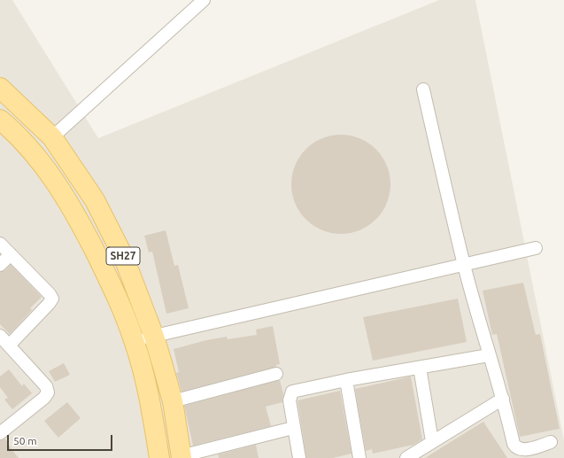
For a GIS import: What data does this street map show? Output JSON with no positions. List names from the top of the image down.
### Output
{
  "streets": {
    "main road": ["SH27"]
  },
  "scale_bar": "50 m"
}
